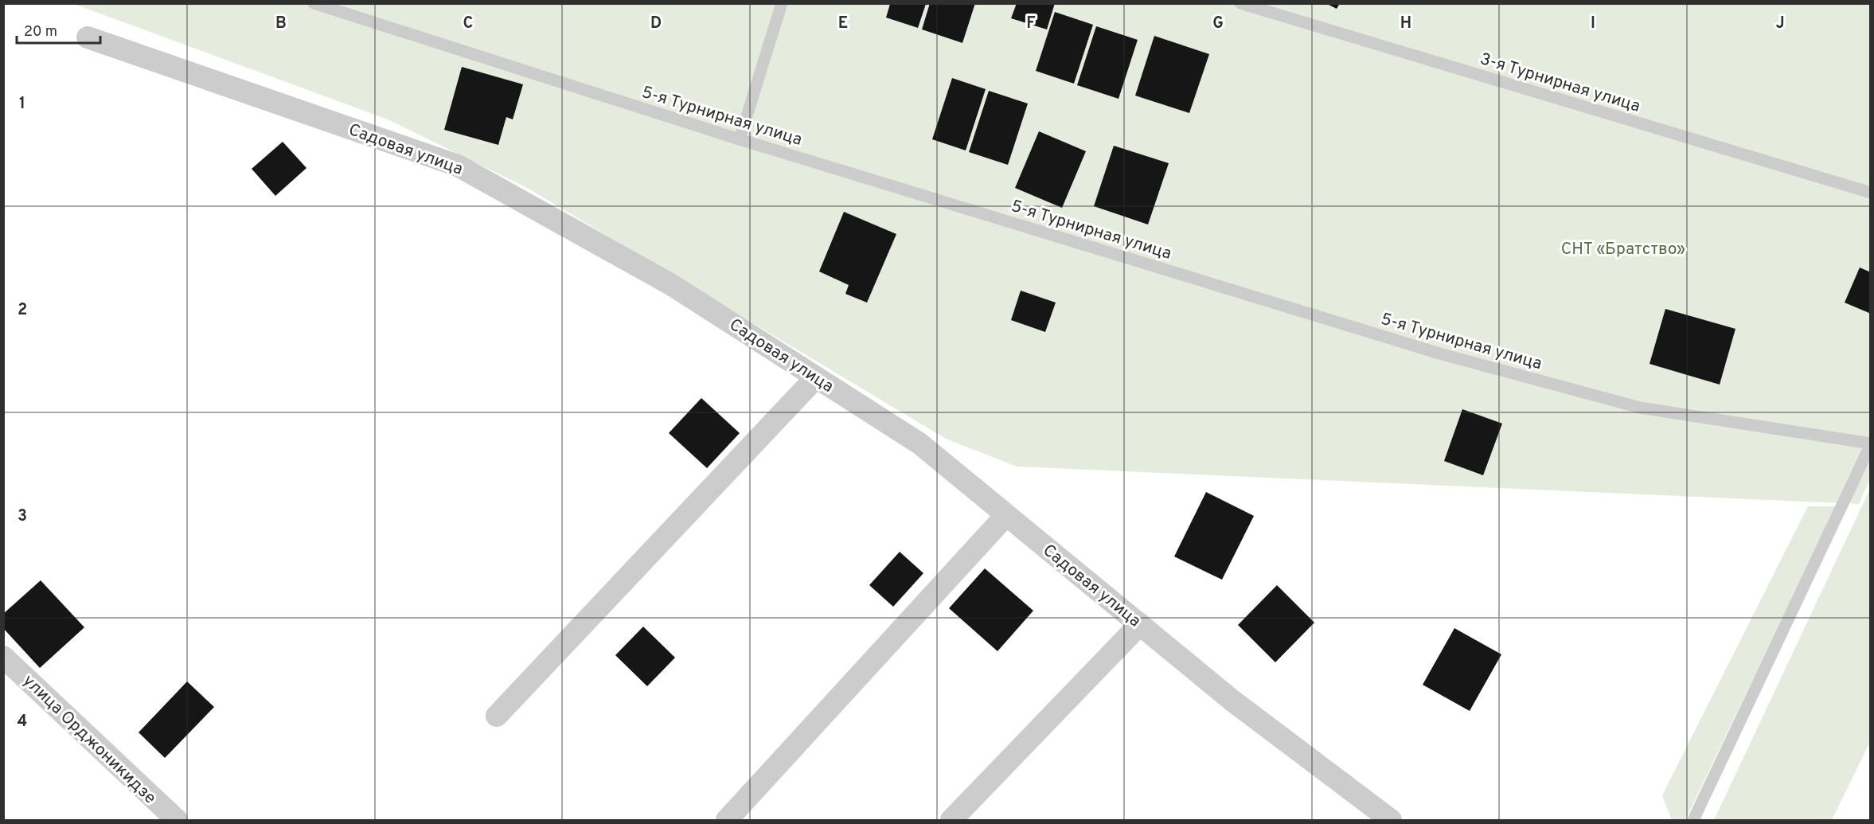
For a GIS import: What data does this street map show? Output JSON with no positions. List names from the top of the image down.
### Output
{
  "streets": {
    "street": ["Садовая улица", "улица Орджоникидзе"],
    "lane": ["3-я Турнирная улица", "5-я Турнирная улица"]
  },
  "parks": ["СНТ «Братство»"],
  "scale_bar": "20 m",
  "grid": {
    "columns": [
      "B",
      "C",
      "D",
      "E",
      "F",
      "G",
      "H",
      "I",
      "J"
    ],
    "rows": [
      "1",
      "2",
      "3",
      "4"
    ]
  }
}
